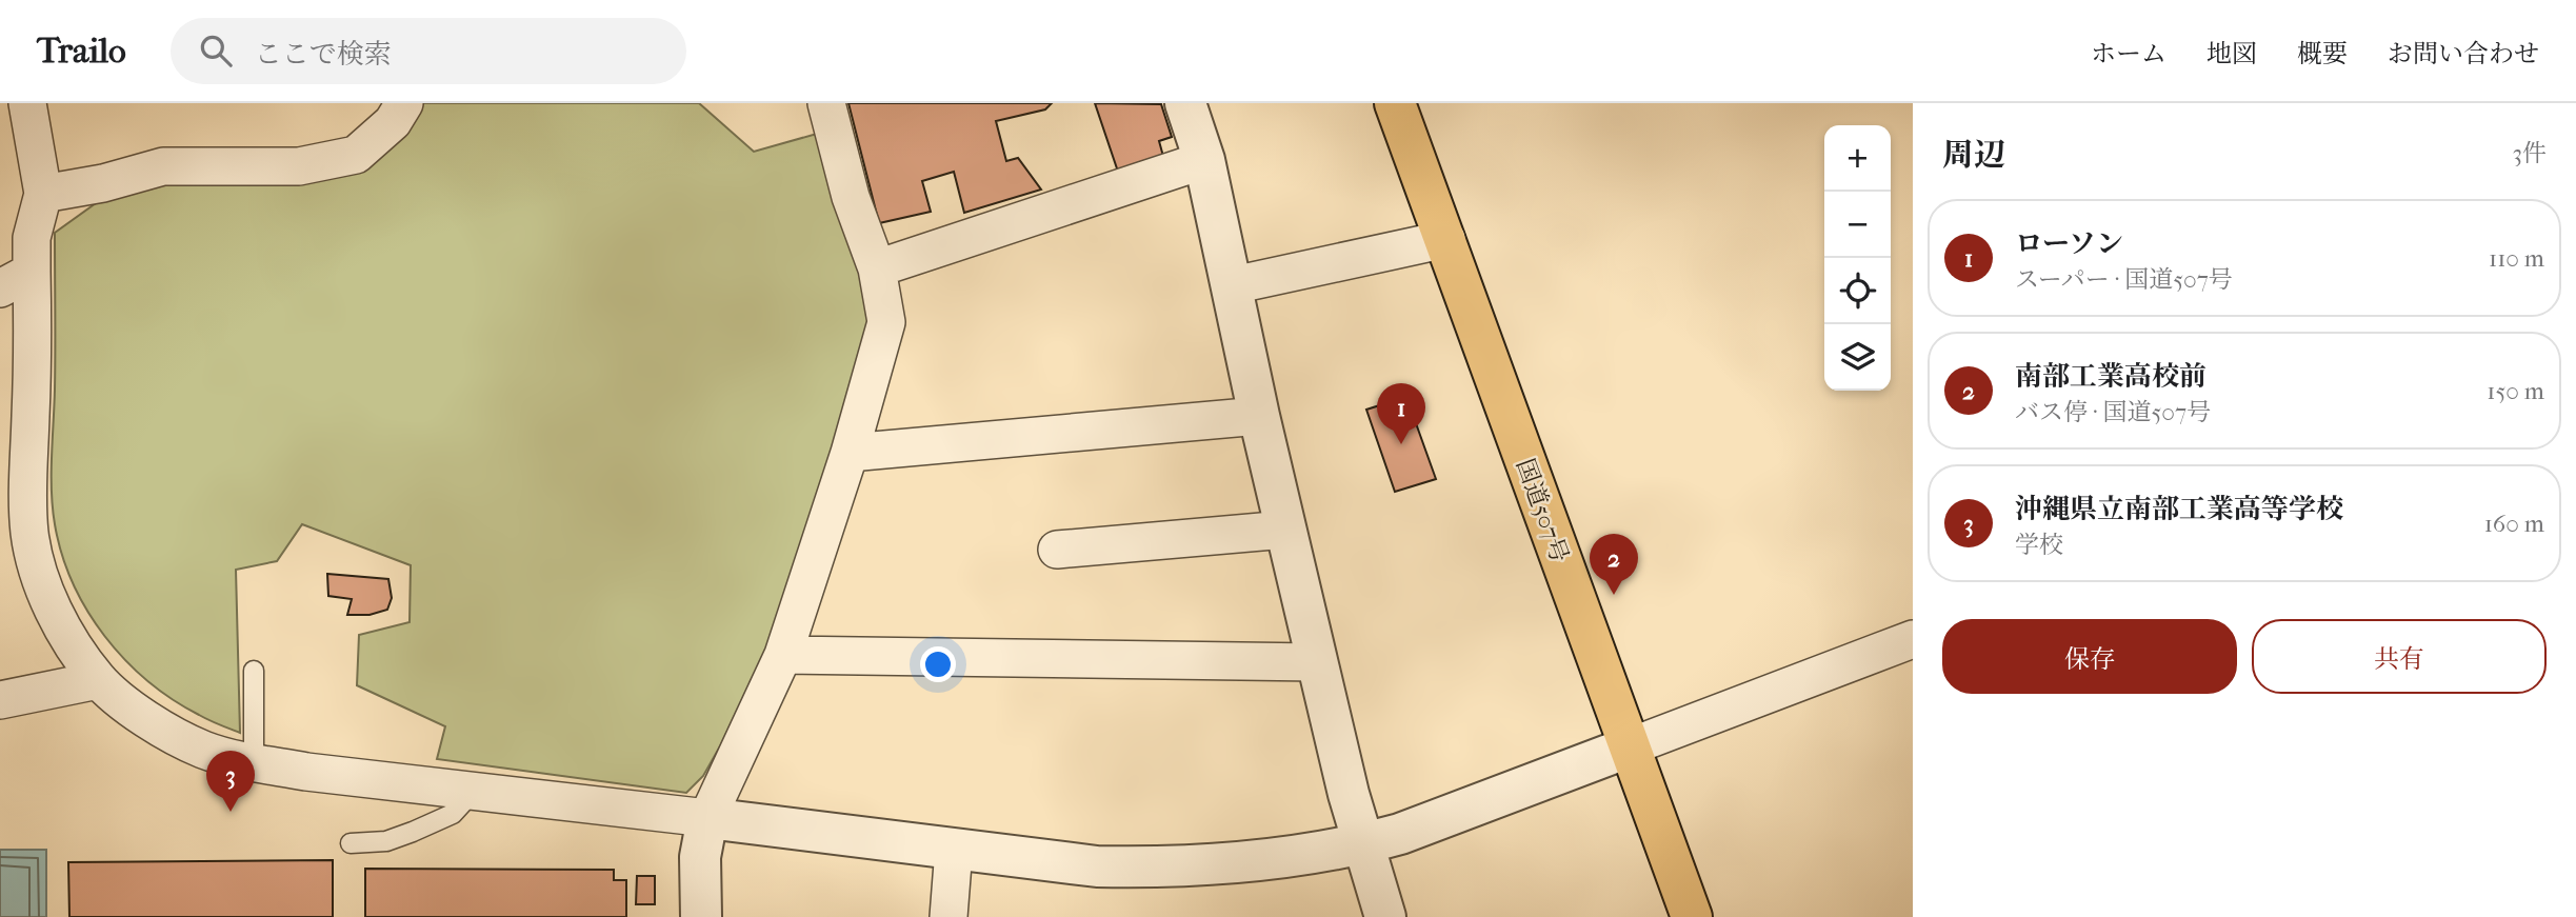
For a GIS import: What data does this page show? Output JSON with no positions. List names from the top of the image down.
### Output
{
  "streets": {
    "highway": ["国道507号"]
  },
  "page": {
    "header": "Trailo",
    "search": "ここで検索",
    "nav": [
      "ホーム",
      "地図",
      "概要",
      "お問い合わせ"
    ],
    "heading": ["周辺", "3件"],
    "map_buttons": ["+", "−"],
    "list": [
      {
        "mark": "1",
        "name": "ローソン",
        "note": "スーパー · 国道507号",
        "value": "110 m"
      },
      {
        "mark": "2",
        "name": "南部工業高校前",
        "note": "バス停 · 国道507号",
        "value": "150 m"
      },
      {
        "mark": "3",
        "name": "沖縄県立南部工業高等学校",
        "note": "学校",
        "value": "160 m"
      }
    ],
    "pins": ["1", "2", "3"],
    "buttons": ["保存", "共有"]
  }
}
